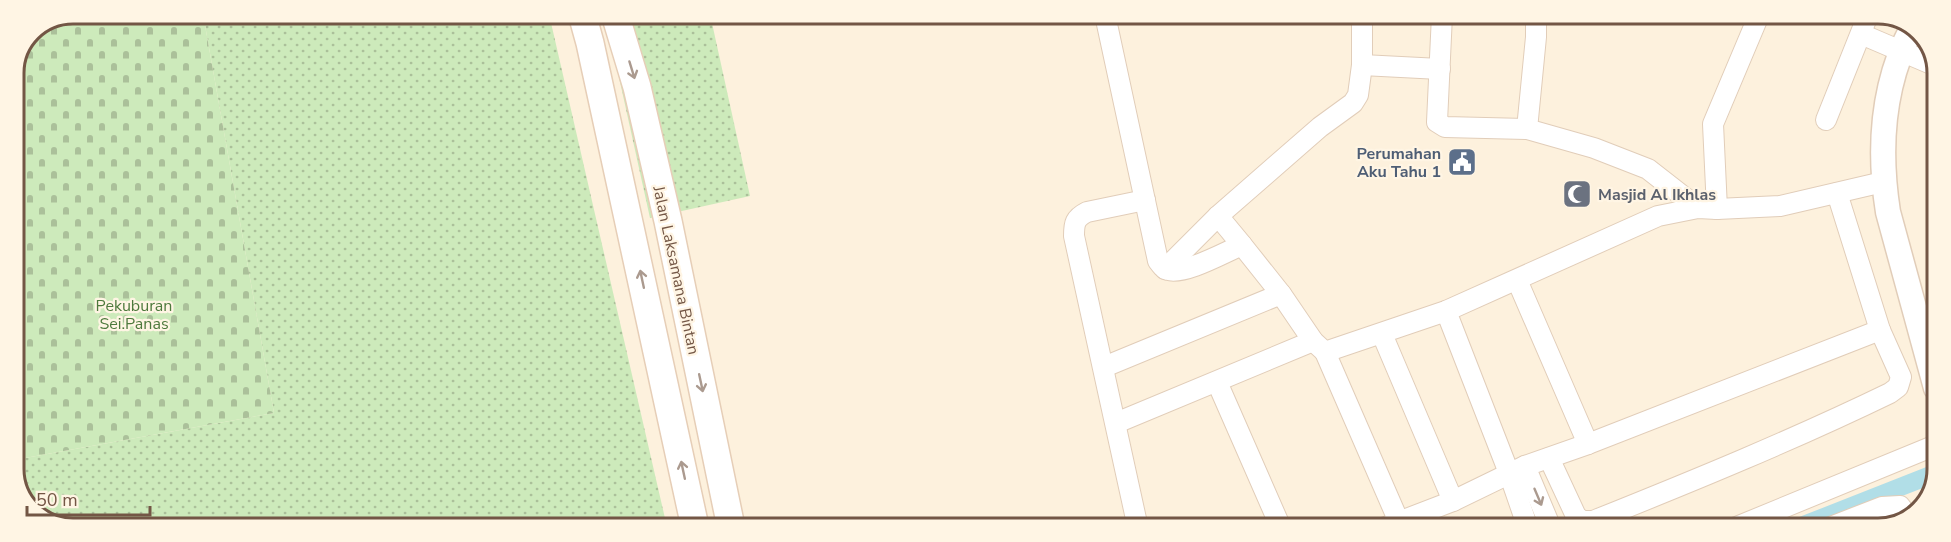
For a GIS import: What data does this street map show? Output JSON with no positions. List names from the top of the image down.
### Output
{
  "streets": {
    "main road": ["Jalan Laksamana Bintan"]
  },
  "parks": ["Pekuburan Sei.Panas"],
  "places": {
    "public building": ["Perumahan Aku Tahu 1"],
    "mosque": ["Masjid Al Ikhlas"]
  },
  "scale_bar": "50 m"
}
